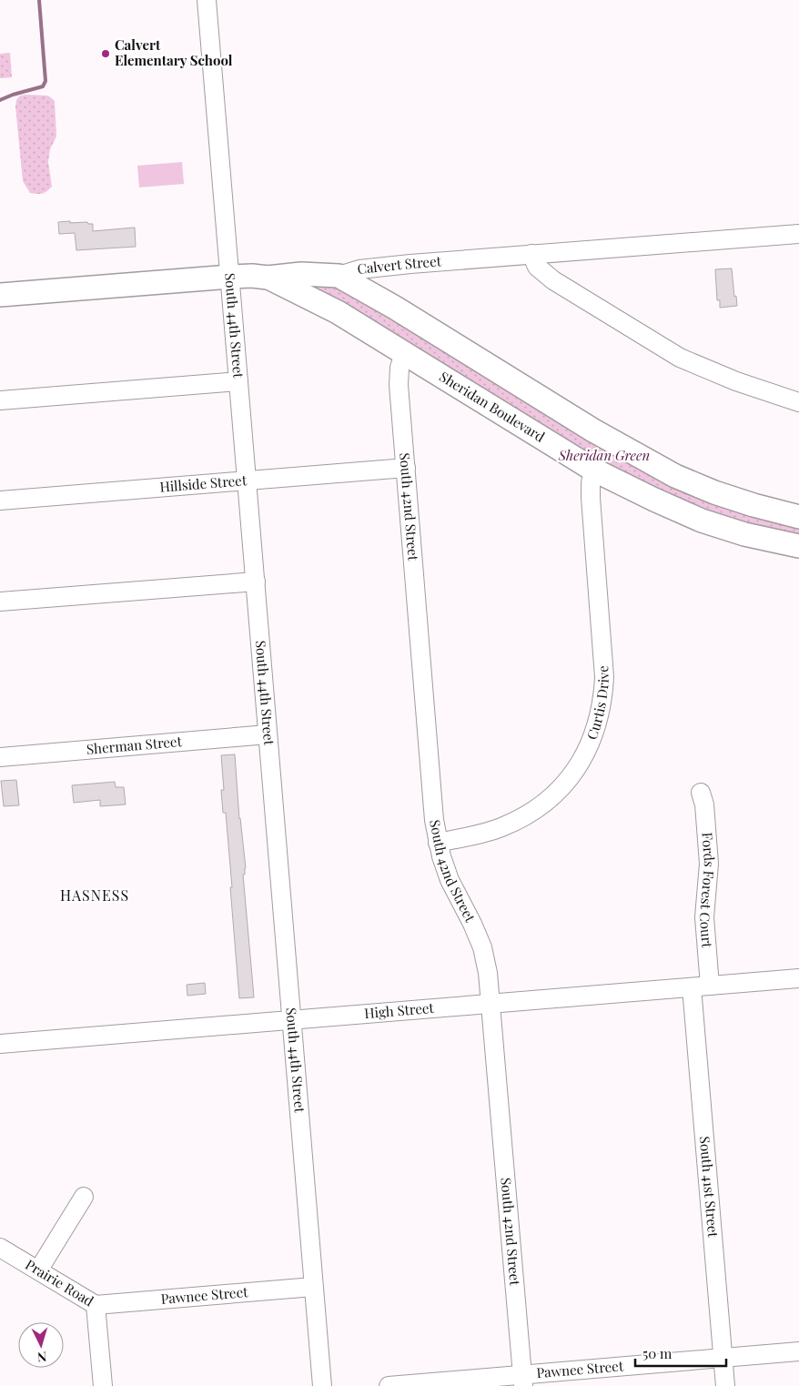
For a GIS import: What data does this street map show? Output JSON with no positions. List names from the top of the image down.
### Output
{
  "streets": {
    "main road": ["Calvert Street", "Sheridan Boulevard"],
    "street": [
      "South 44th Street",
      "Hillside Street",
      "South 42nd Street",
      "Curtis Drive",
      "Sherman Street",
      "Fords Forest Court",
      "High Street",
      "South 41st Street",
      "Prairie Road",
      "Pawnee Street"
    ]
  },
  "crossings": [
    ["Calvert Street", "South 44th Street"],
    ["Calvert Street", "Sheridan Boulevard"],
    ["South 44th Street", "Hillside Street"],
    ["South 44th Street", "Sherman Street"],
    ["South 44th Street", "High Street"],
    ["South 44th Street", "Pawnee Street"],
    ["Sheridan Boulevard", "South 42nd Street"],
    ["Sheridan Boulevard", "Curtis Drive"],
    ["Hillside Street", "South 42nd Street"],
    ["South 42nd Street", "Curtis Drive"],
    ["South 42nd Street", "High Street"],
    ["South 42nd Street", "Pawnee Street"],
    ["Fords Forest Court", "High Street"],
    ["Fords Forest Court", "South 41st Street"],
    ["High Street", "South 41st Street"],
    ["South 41st Street", "Pawnee Street"],
    ["Prairie Road", "Pawnee Street"]
  ],
  "districts": ["HASNESS"],
  "parks": ["Sheridan Green"],
  "places": ["Calvert Elementary School"],
  "scale_bar": "50 m",
  "north": "bottom"
}
